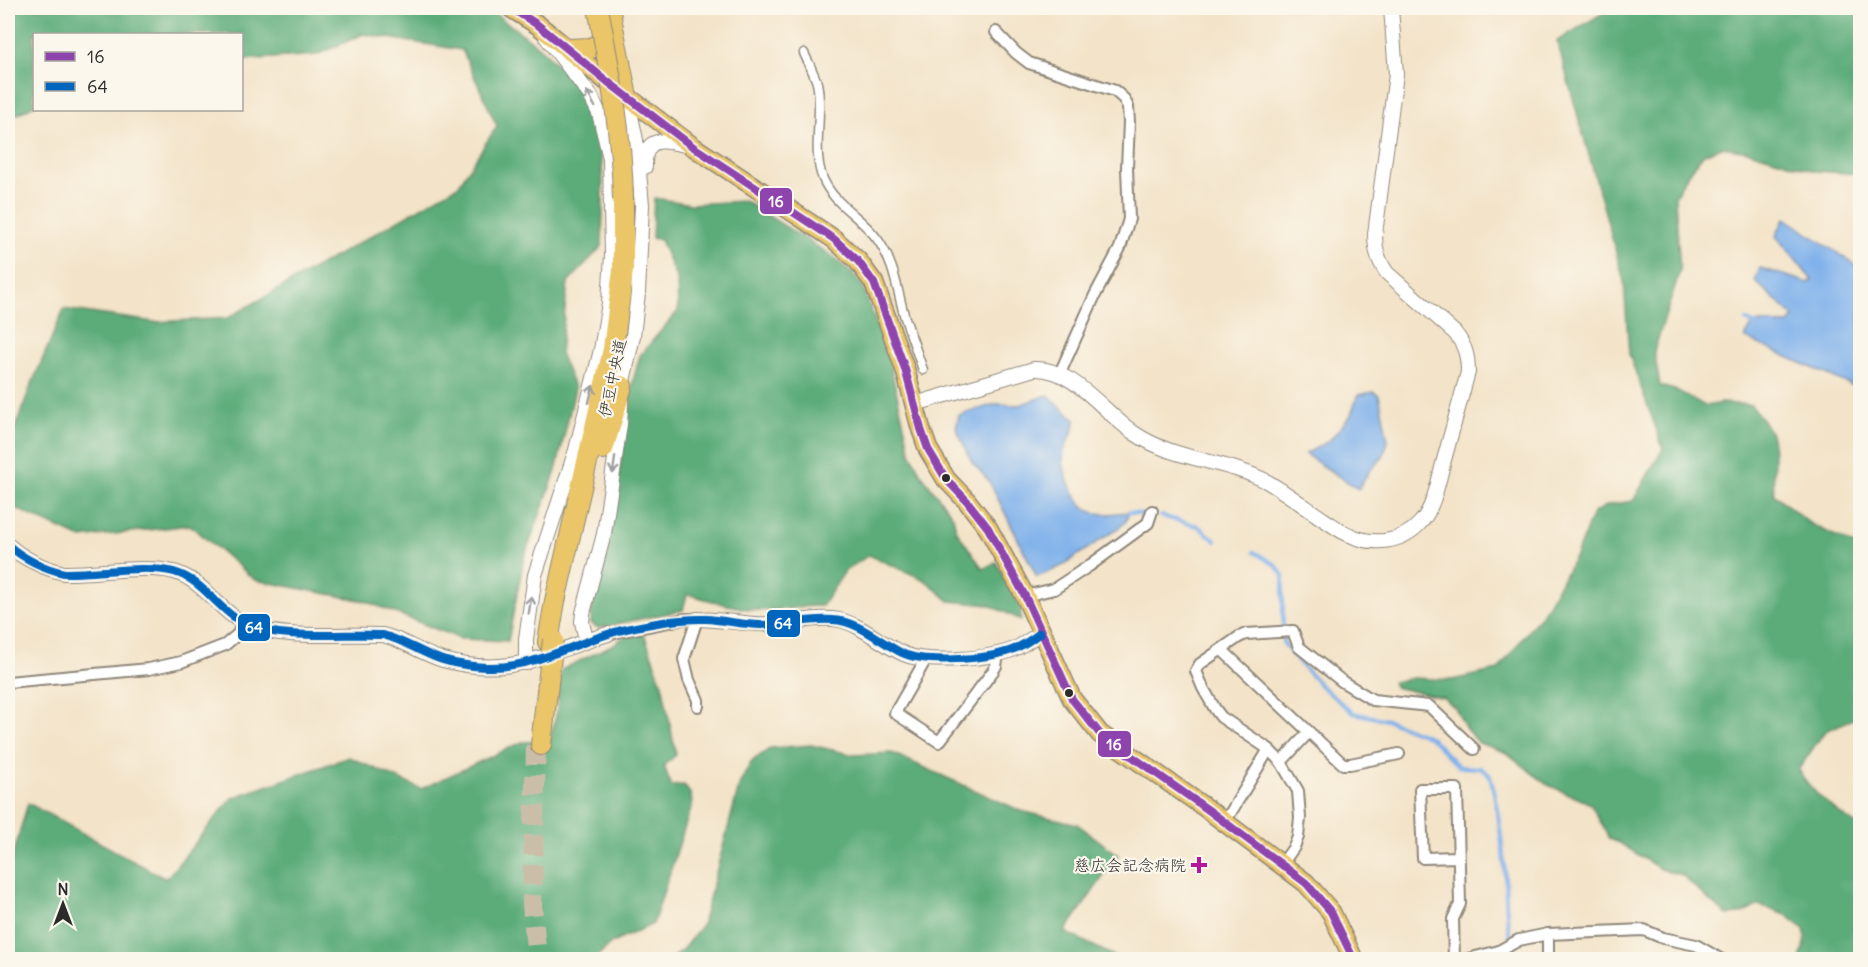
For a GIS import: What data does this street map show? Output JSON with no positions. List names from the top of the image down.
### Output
{
  "streets": {
    "highway": ["伊豆中央道"]
  },
  "places": {
    "health": ["慈広会記念病院"]
  },
  "lines": ["transit line 16", "transit line 64"],
  "legend": ["16", "64"],
  "north": "top"
}
